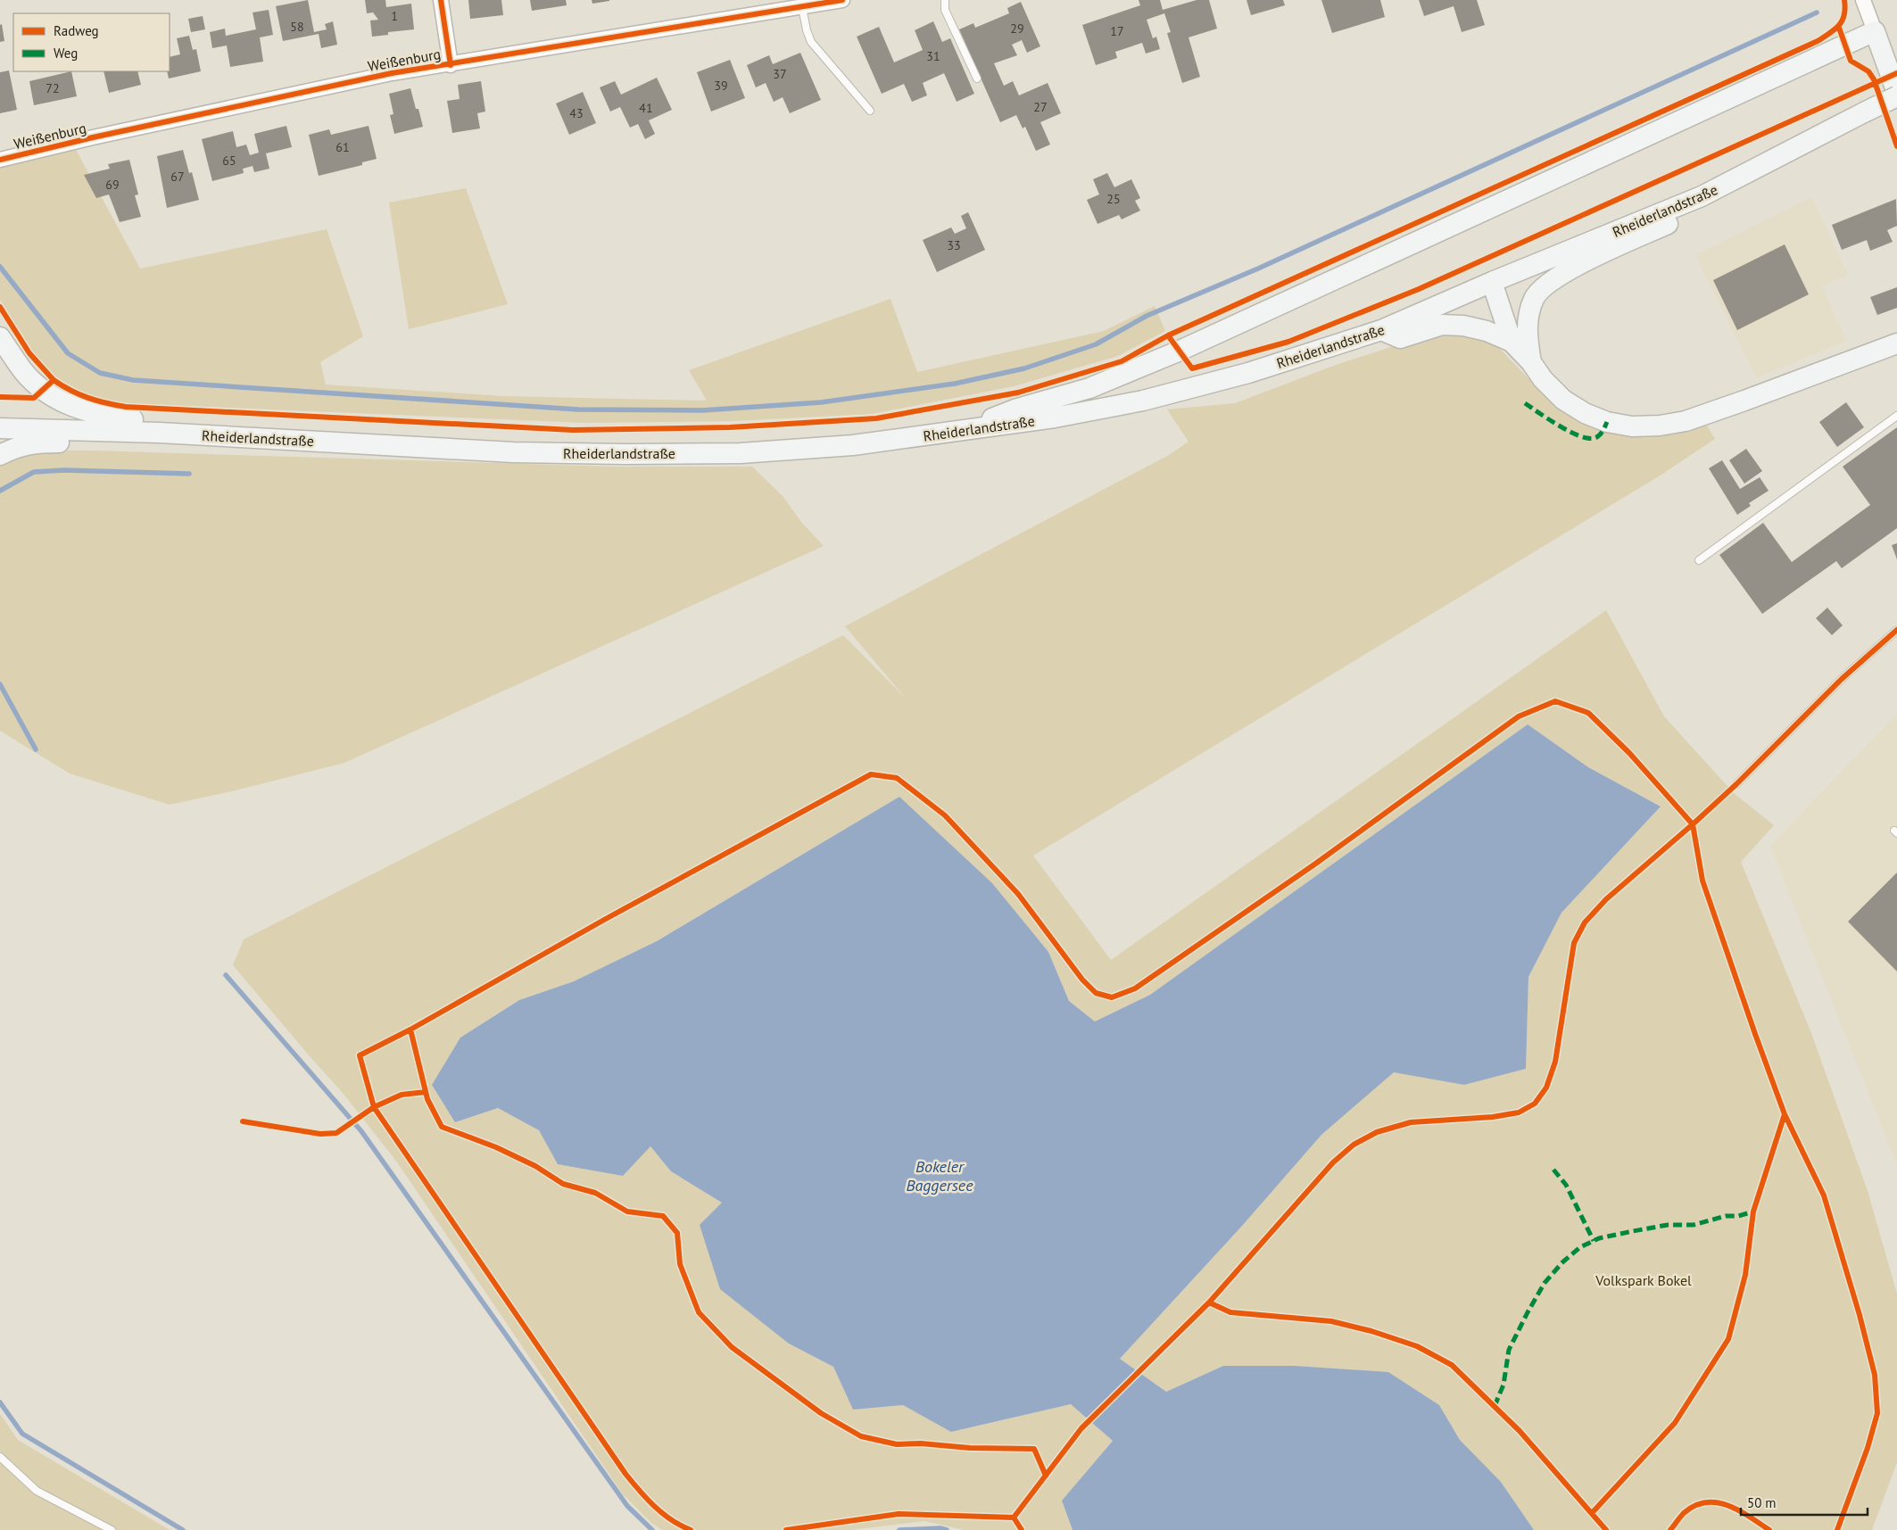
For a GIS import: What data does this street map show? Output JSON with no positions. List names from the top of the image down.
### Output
{
  "streets": {
    "main road": ["Rheiderlandstraße"],
    "street": ["Weißenburg"]
  },
  "water": ["Bokeler Baggersee"],
  "parks": ["Volkspark Bokel"],
  "house_numbers": [
    "1",
    "58",
    "29",
    "17",
    "31",
    "37",
    "39",
    "72",
    "27",
    "41",
    "43",
    "61",
    "65",
    "67",
    "69",
    "25",
    "33"
  ],
  "legend": ["Radweg", "Weg"],
  "scale_bar": "50 m"
}
